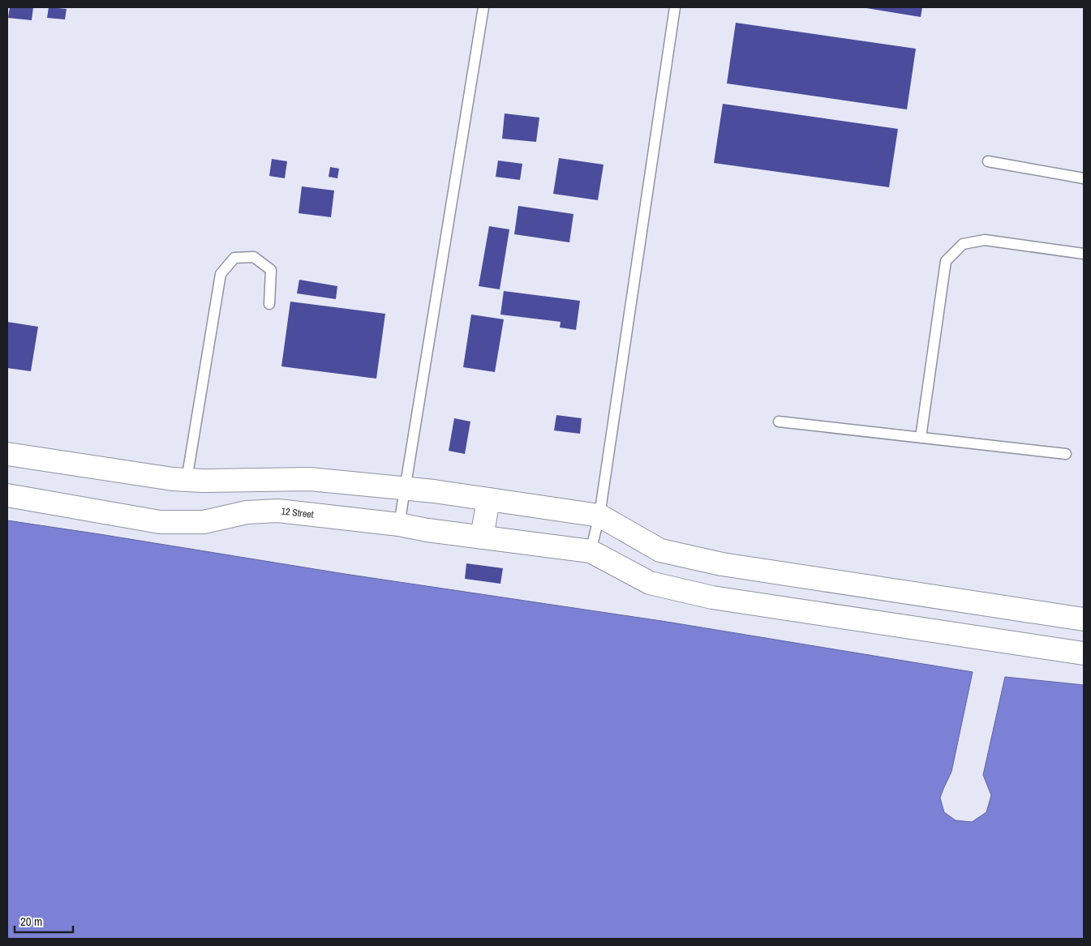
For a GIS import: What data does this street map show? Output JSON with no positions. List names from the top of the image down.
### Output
{
  "streets": {
    "street": ["12 Street"]
  },
  "scale_bar": "20 m"
}
